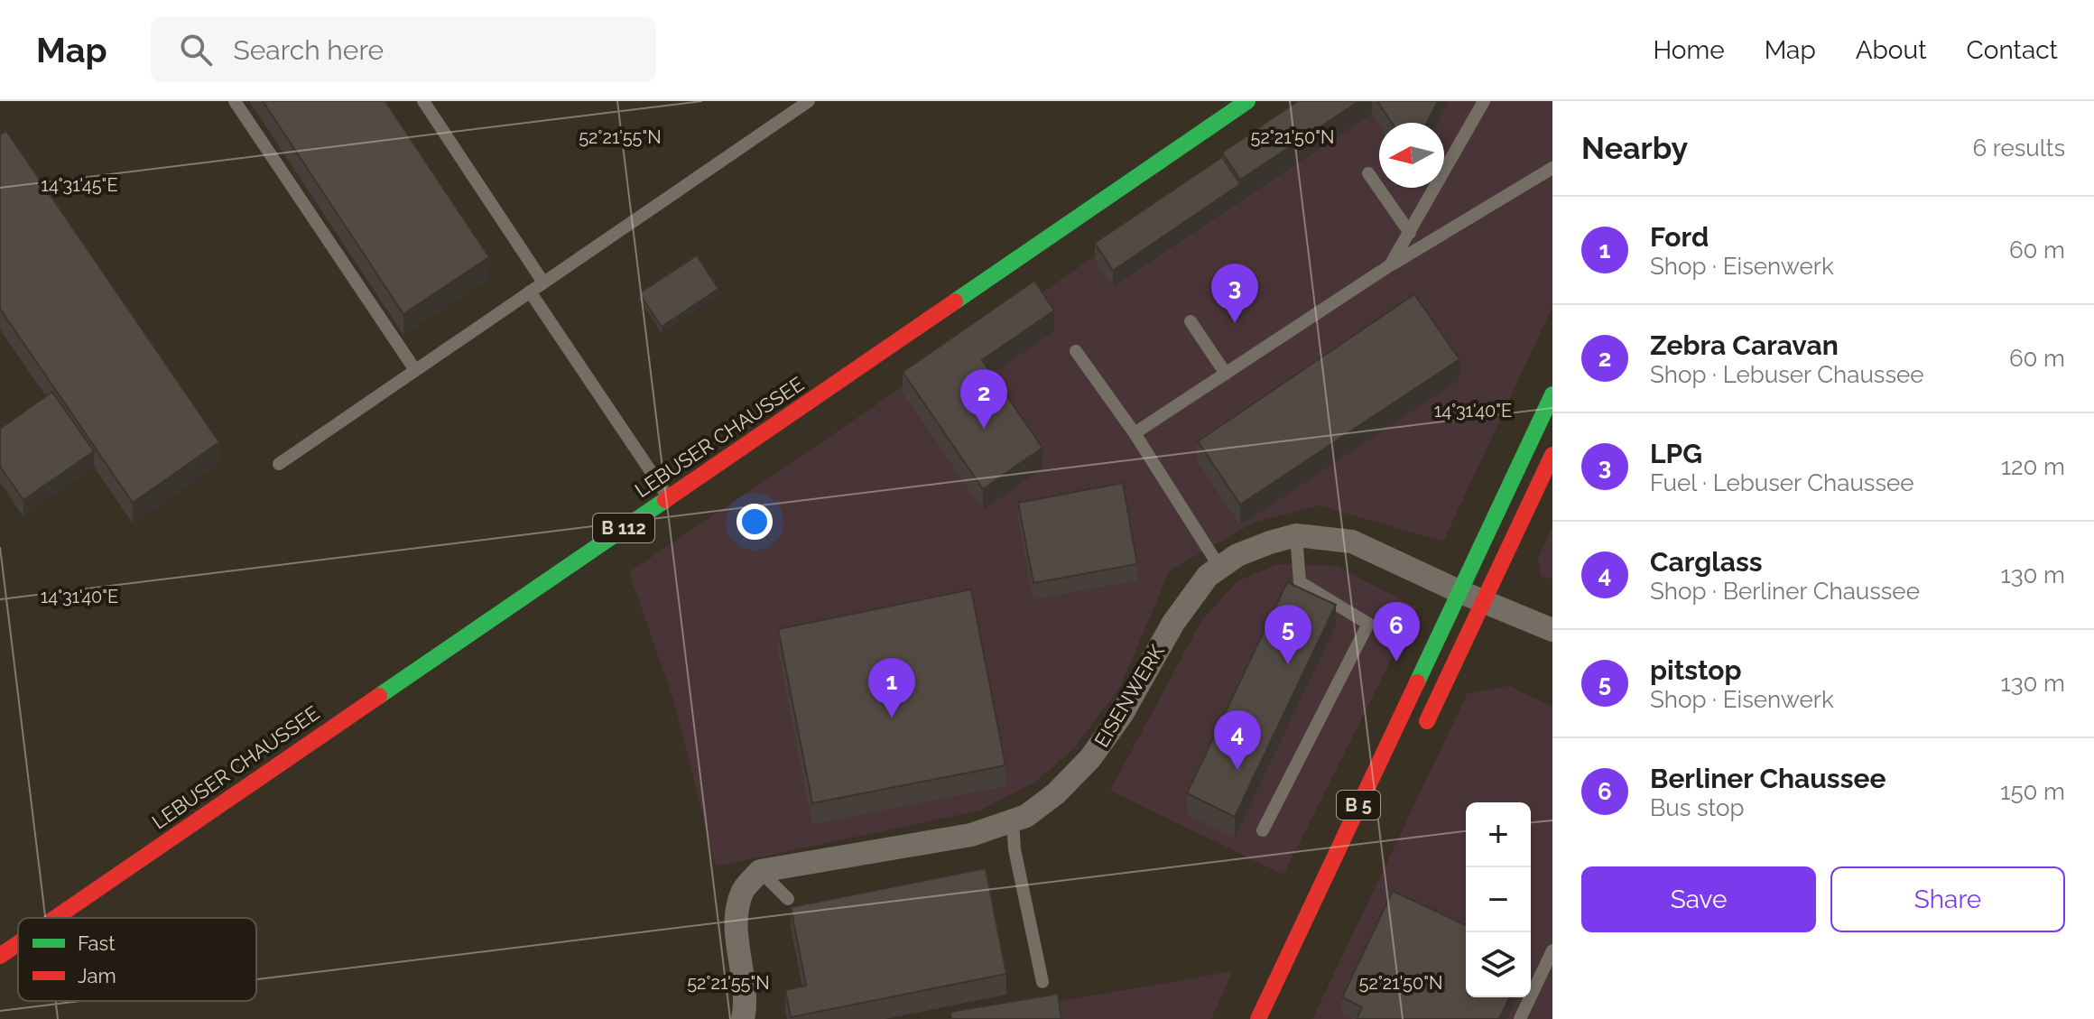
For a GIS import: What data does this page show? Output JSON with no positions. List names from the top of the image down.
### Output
{
  "streets": {
    "main road": ["LEBUSER CHAUSSEE", "B 112", "B 5"],
    "street": ["EISENWERK"]
  },
  "crossings": [
    ["EISENWERK", "B 5"]
  ],
  "legend": ["Fast", "Jam"],
  "north": "left",
  "page": {
    "header": "Map",
    "search": "Search here",
    "nav": [
      "Home",
      "Map",
      "About",
      "Contact"
    ],
    "heading": ["Nearby", "6 results"],
    "list": [
      {
        "mark": "1",
        "name": "Ford",
        "note": "Shop · Eisenwerk",
        "value": "60 m"
      },
      {
        "mark": "2",
        "name": "Zebra Caravan",
        "note": "Shop · Lebuser Chaussee",
        "value": "60 m"
      },
      {
        "mark": "3",
        "name": "LPG",
        "note": "Fuel · Lebuser Chaussee",
        "value": "120 m"
      },
      {
        "mark": "4",
        "name": "Carglass",
        "note": "Shop · Berliner Chaussee",
        "value": "130 m"
      },
      {
        "mark": "5",
        "name": "pitstop",
        "note": "Shop · Eisenwerk",
        "value": "130 m"
      },
      {
        "mark": "6",
        "name": "Berliner Chaussee",
        "note": "Bus stop",
        "value": "150 m"
      }
    ],
    "pins": [
      "3",
      "2",
      "6",
      "5",
      "1",
      "4"
    ],
    "map_buttons": ["+", "−"],
    "buttons": ["Save", "Share"]
  },
  "coordinates": [
    "52°21'55\"N",
    "52°21'50\"N",
    "14°31'45\"E",
    "14°31'40\"E"
  ]
}
